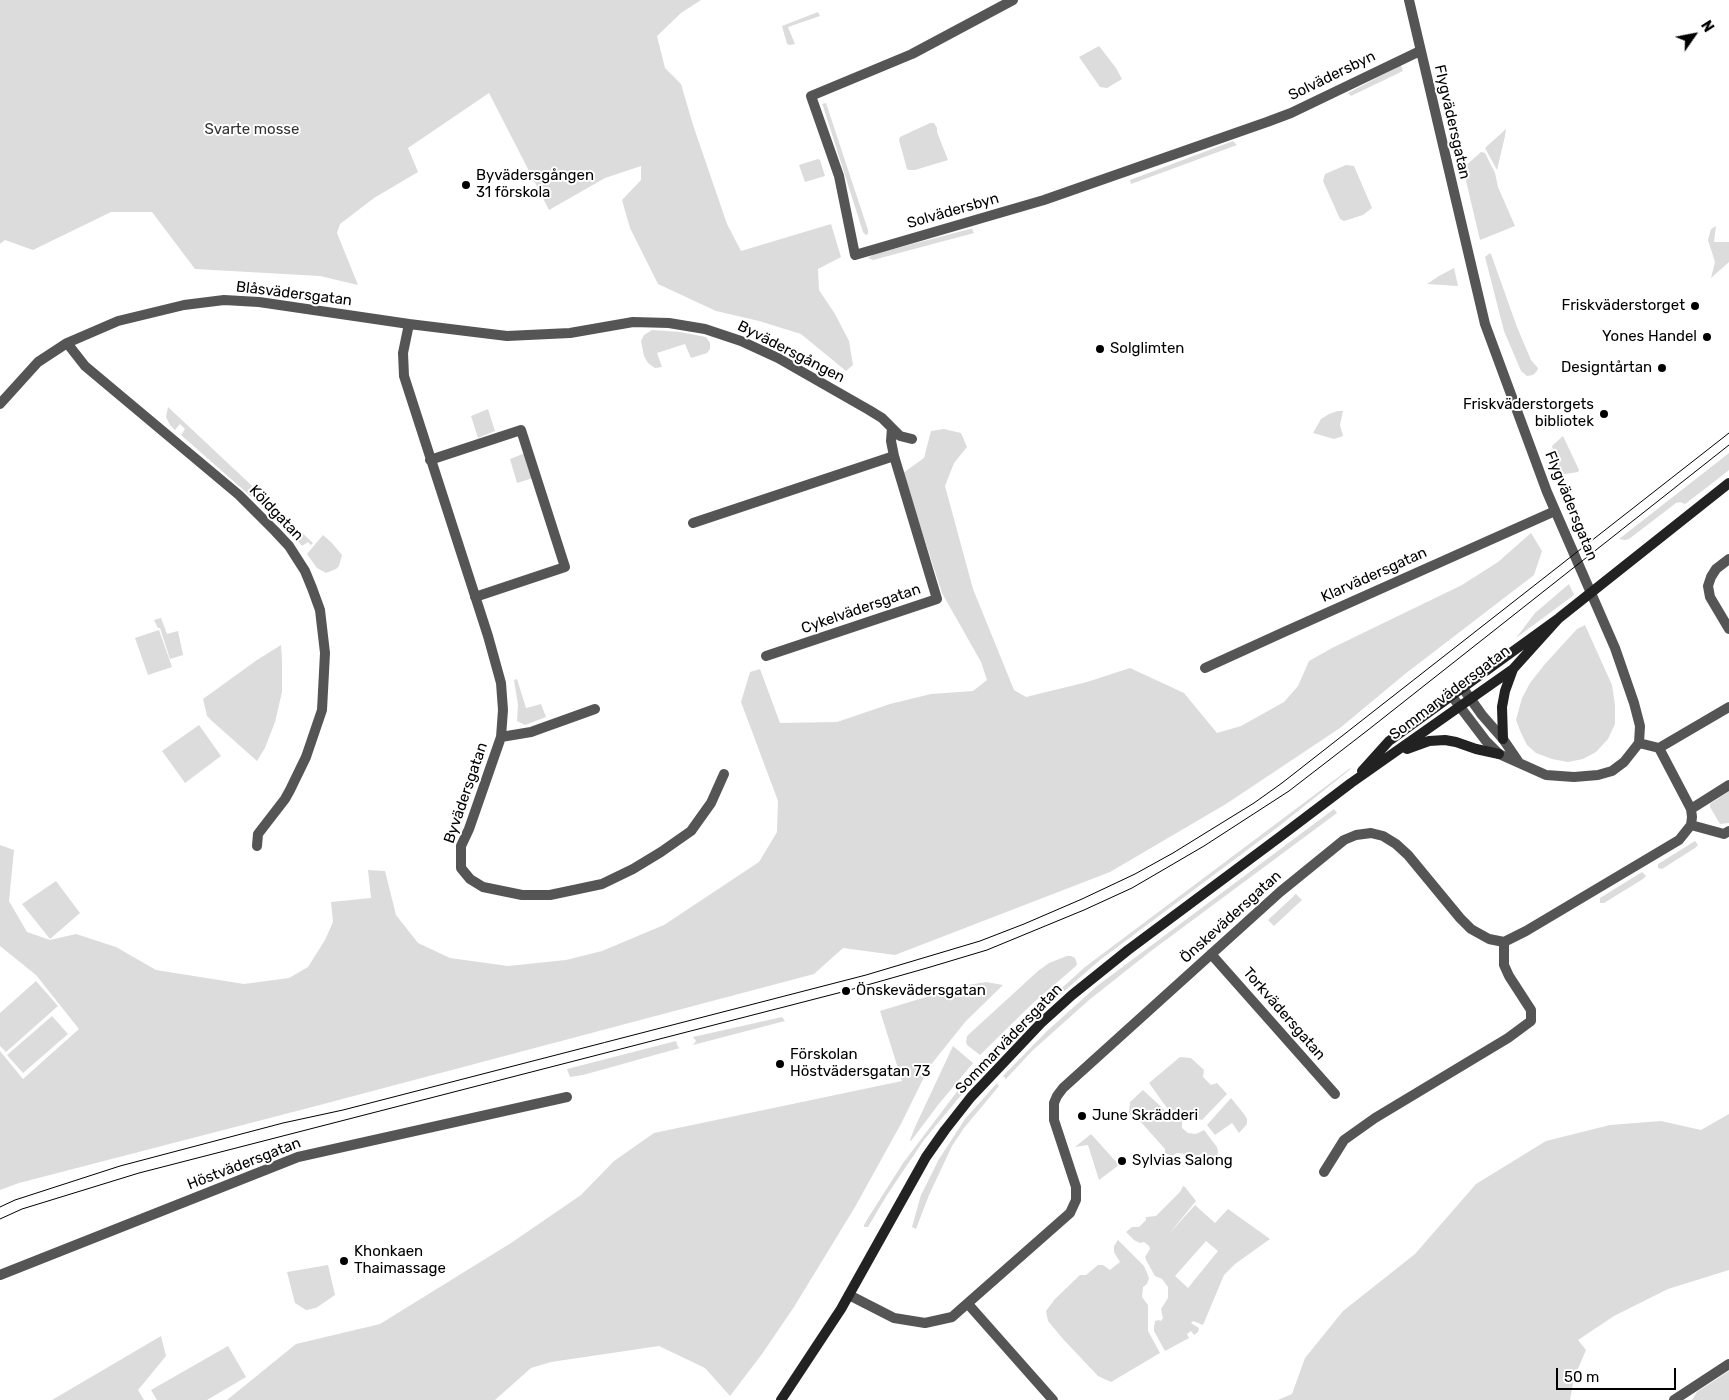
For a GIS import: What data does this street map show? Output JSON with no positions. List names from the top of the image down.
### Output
{
  "streets": {
    "street": [
      "Solvädersbyn",
      "Flygvädersgatan",
      "Blåsvädersgatan",
      "Byvädersgången",
      "Köldgatan",
      "Klarvädersgatan",
      "Cykelvädersgatan",
      "Sommarvädersgatan",
      "Byvädersgatan",
      "Önskevädersgatan",
      "Torkvädersgatan",
      "Höstvädersgatan"
    ]
  },
  "crossings": [
    ["Solvädersbyn", "Flygvädersgatan"],
    ["Flygvädersgatan", "Klarvädersgatan"],
    ["Blåsvädersgatan", "Byvädersgången"],
    ["Blåsvädersgatan", "Köldgatan"],
    ["Blåsvädersgatan", "Byvädersgatan"],
    ["Byvädersgången", "Cykelvädersgatan"],
    ["Sommarvädersgatan", "Önskevädersgatan"],
    ["Önskevädersgatan", "Torkvädersgatan"]
  ],
  "parks": ["Svarte mosse"],
  "places": [
    "Byvädersgången 31 förskola",
    "Friskväderstorget",
    "Yones Handel",
    "Solglimten",
    "Designtårtan",
    "Friskväderstorgets bibliotek",
    "Önskevädersgatan",
    "Förskolan Höstvädersgatan 73",
    "June Skrädderi",
    "Sylvias Salong",
    "Khonkaen Thaimassage"
  ],
  "scale_bar": "50 m",
  "north": "top right"
}
